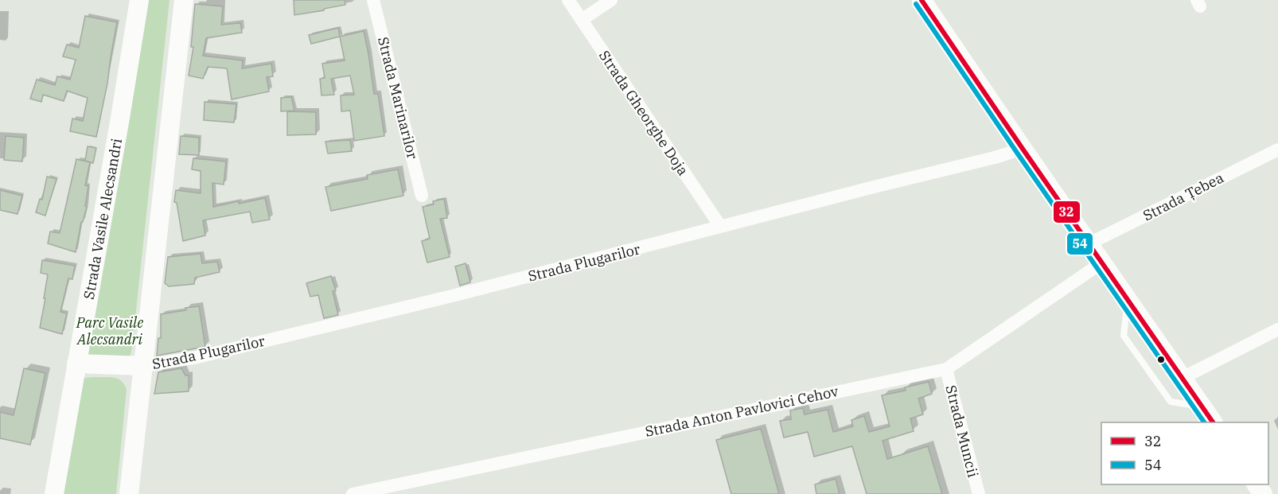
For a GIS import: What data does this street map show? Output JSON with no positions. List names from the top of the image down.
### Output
{
  "streets": {
    "street": [
      "Strada Marinarilor",
      "Strada Gheorghe Doja",
      "Strada Țebea",
      "Strada Vasile Alecsandri",
      "Strada Plugarilor",
      "Strada Anton Pavlovici Cehov",
      "Strada Muncii"
    ]
  },
  "crossings": [
    ["Strada Gheorghe Doja", "Strada Plugarilor"],
    ["Strada Anton Pavlovici Cehov", "Strada Muncii"]
  ],
  "parks": ["Parc Vasile Alecsandri"],
  "lines": ["transit line 32", "transit line 54"],
  "legend": ["32", "54"]
}
